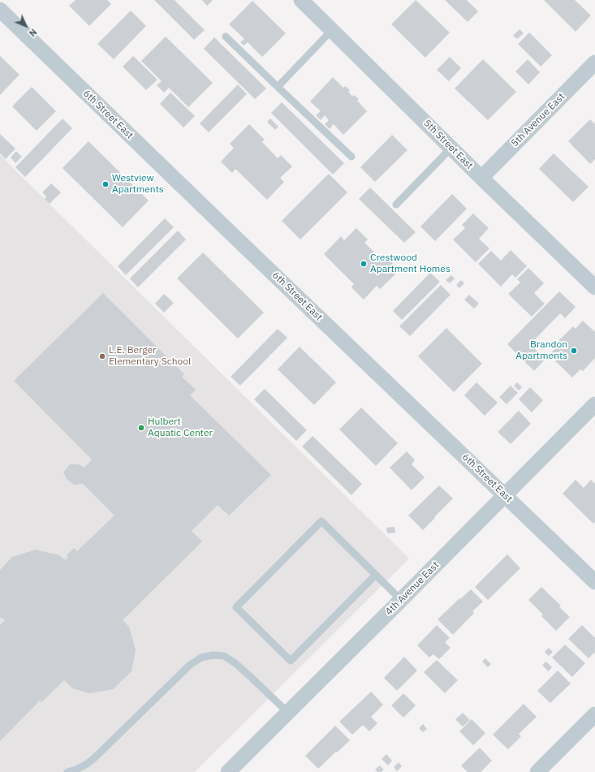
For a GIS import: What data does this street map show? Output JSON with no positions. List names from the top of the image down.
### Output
{
  "streets": {
    "street": [
      "6th Street East",
      "5th Avenue East",
      "5th Street East",
      "4th Avenue East"
    ]
  },
  "crossings": [
    ["6th Street East", "4th Avenue East"],
    ["5th Avenue East", "5th Street East"]
  ],
  "places": [
    "Westview Apartments",
    "Crestwood Apartment Homes",
    "Brandon Apartments",
    "L.E. Berger Elementary School",
    "Hulbert Aquatic Center"
  ],
  "north": "bottom right"
}
